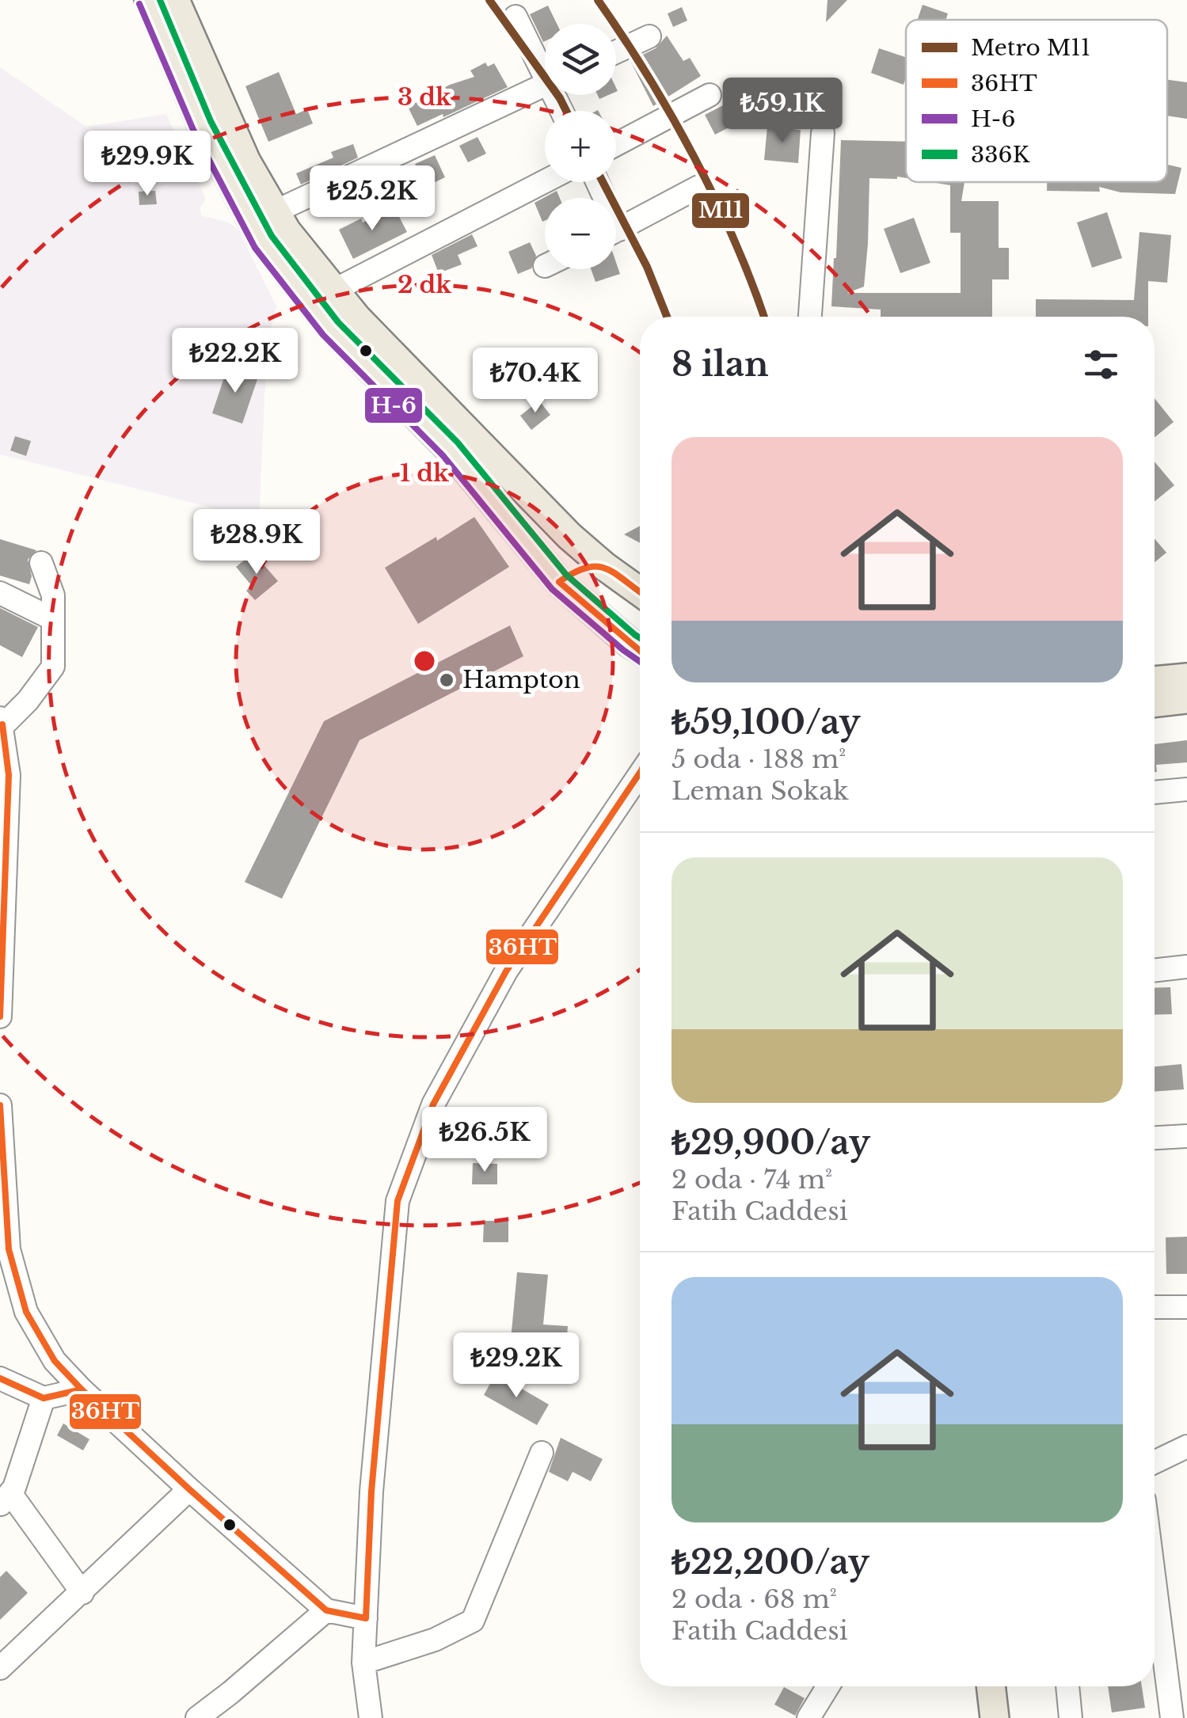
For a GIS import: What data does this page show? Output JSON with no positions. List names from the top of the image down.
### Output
{
  "places": ["Hampton"],
  "lines": [
    "metro line M11",
    "transit line 336K",
    "transit line H-6",
    "transit line 36HT"
  ],
  "legend": [
    "Metro M11",
    "36HT",
    "H-6",
    "336K"
  ],
  "page": {
    "map_buttons": ["+", "−"],
    "price": [
      "₺59.1K",
      "₺29.9K",
      "₺25.2K",
      "₺22.2K",
      "₺70.4K",
      "₺28.9K",
      "₺26.5K",
      "₺29.2K"
    ],
    "heading": "8 ilan",
    "list": [
      {
        "name": "₺59,100/ay",
        "note": "5 oda · 188 m² · Leman Sokak"
      },
      {
        "name": "₺29,900/ay",
        "note": "2 oda · 74 m² · Fatih Caddesi"
      },
      {
        "name": "₺22,200/ay",
        "note": "2 oda · 68 m² · Fatih Caddesi"
      }
    ]
  },
  "rings": ["3 dk", "2 dk", "1 dk"]
}
